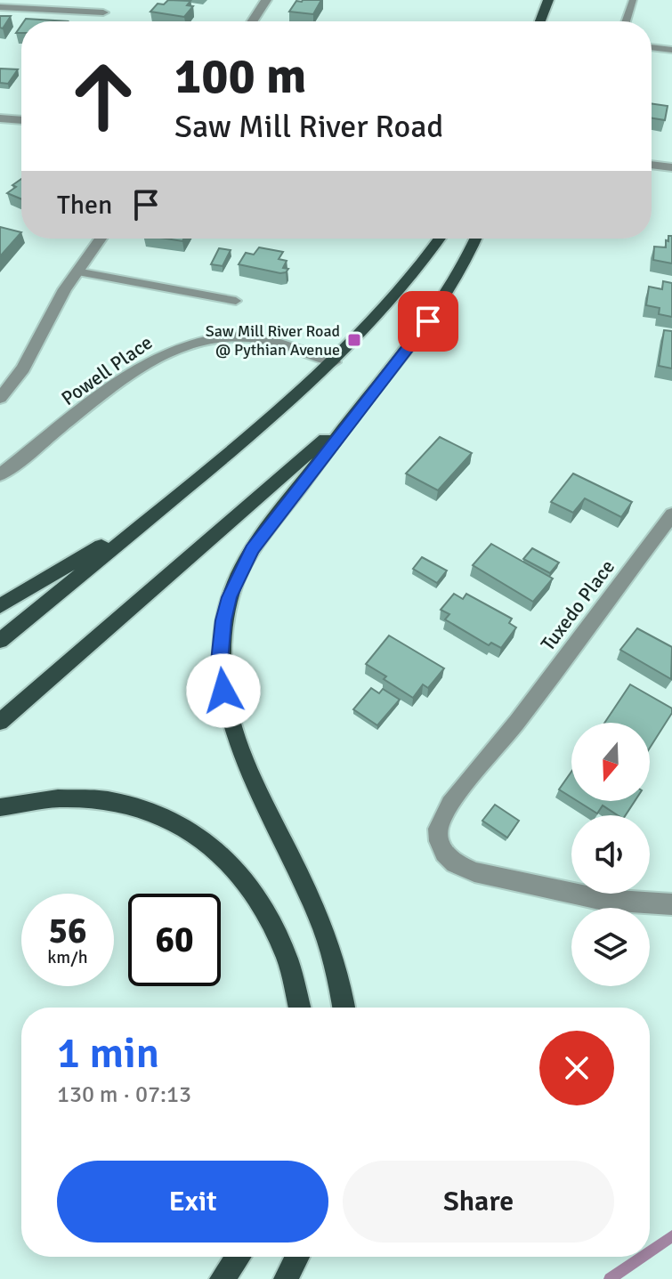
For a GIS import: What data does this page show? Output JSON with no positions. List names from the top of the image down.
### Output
{
  "streets": {
    "street": ["Powell Place", "Tuxedo Place"]
  },
  "places": {
    "transit": ["Saw Mill River Road @ Pythian Avenue"]
  },
  "north": "bottom",
  "page": {
    "turn": ["100 m", "Saw Mill River Road"],
    "then": "Then",
    "speed": "56 km/h",
    "limit": "60",
    "heading": ["1 min", "130 m · 07:13"],
    "buttons": ["Exit", "Share"]
  }
}
